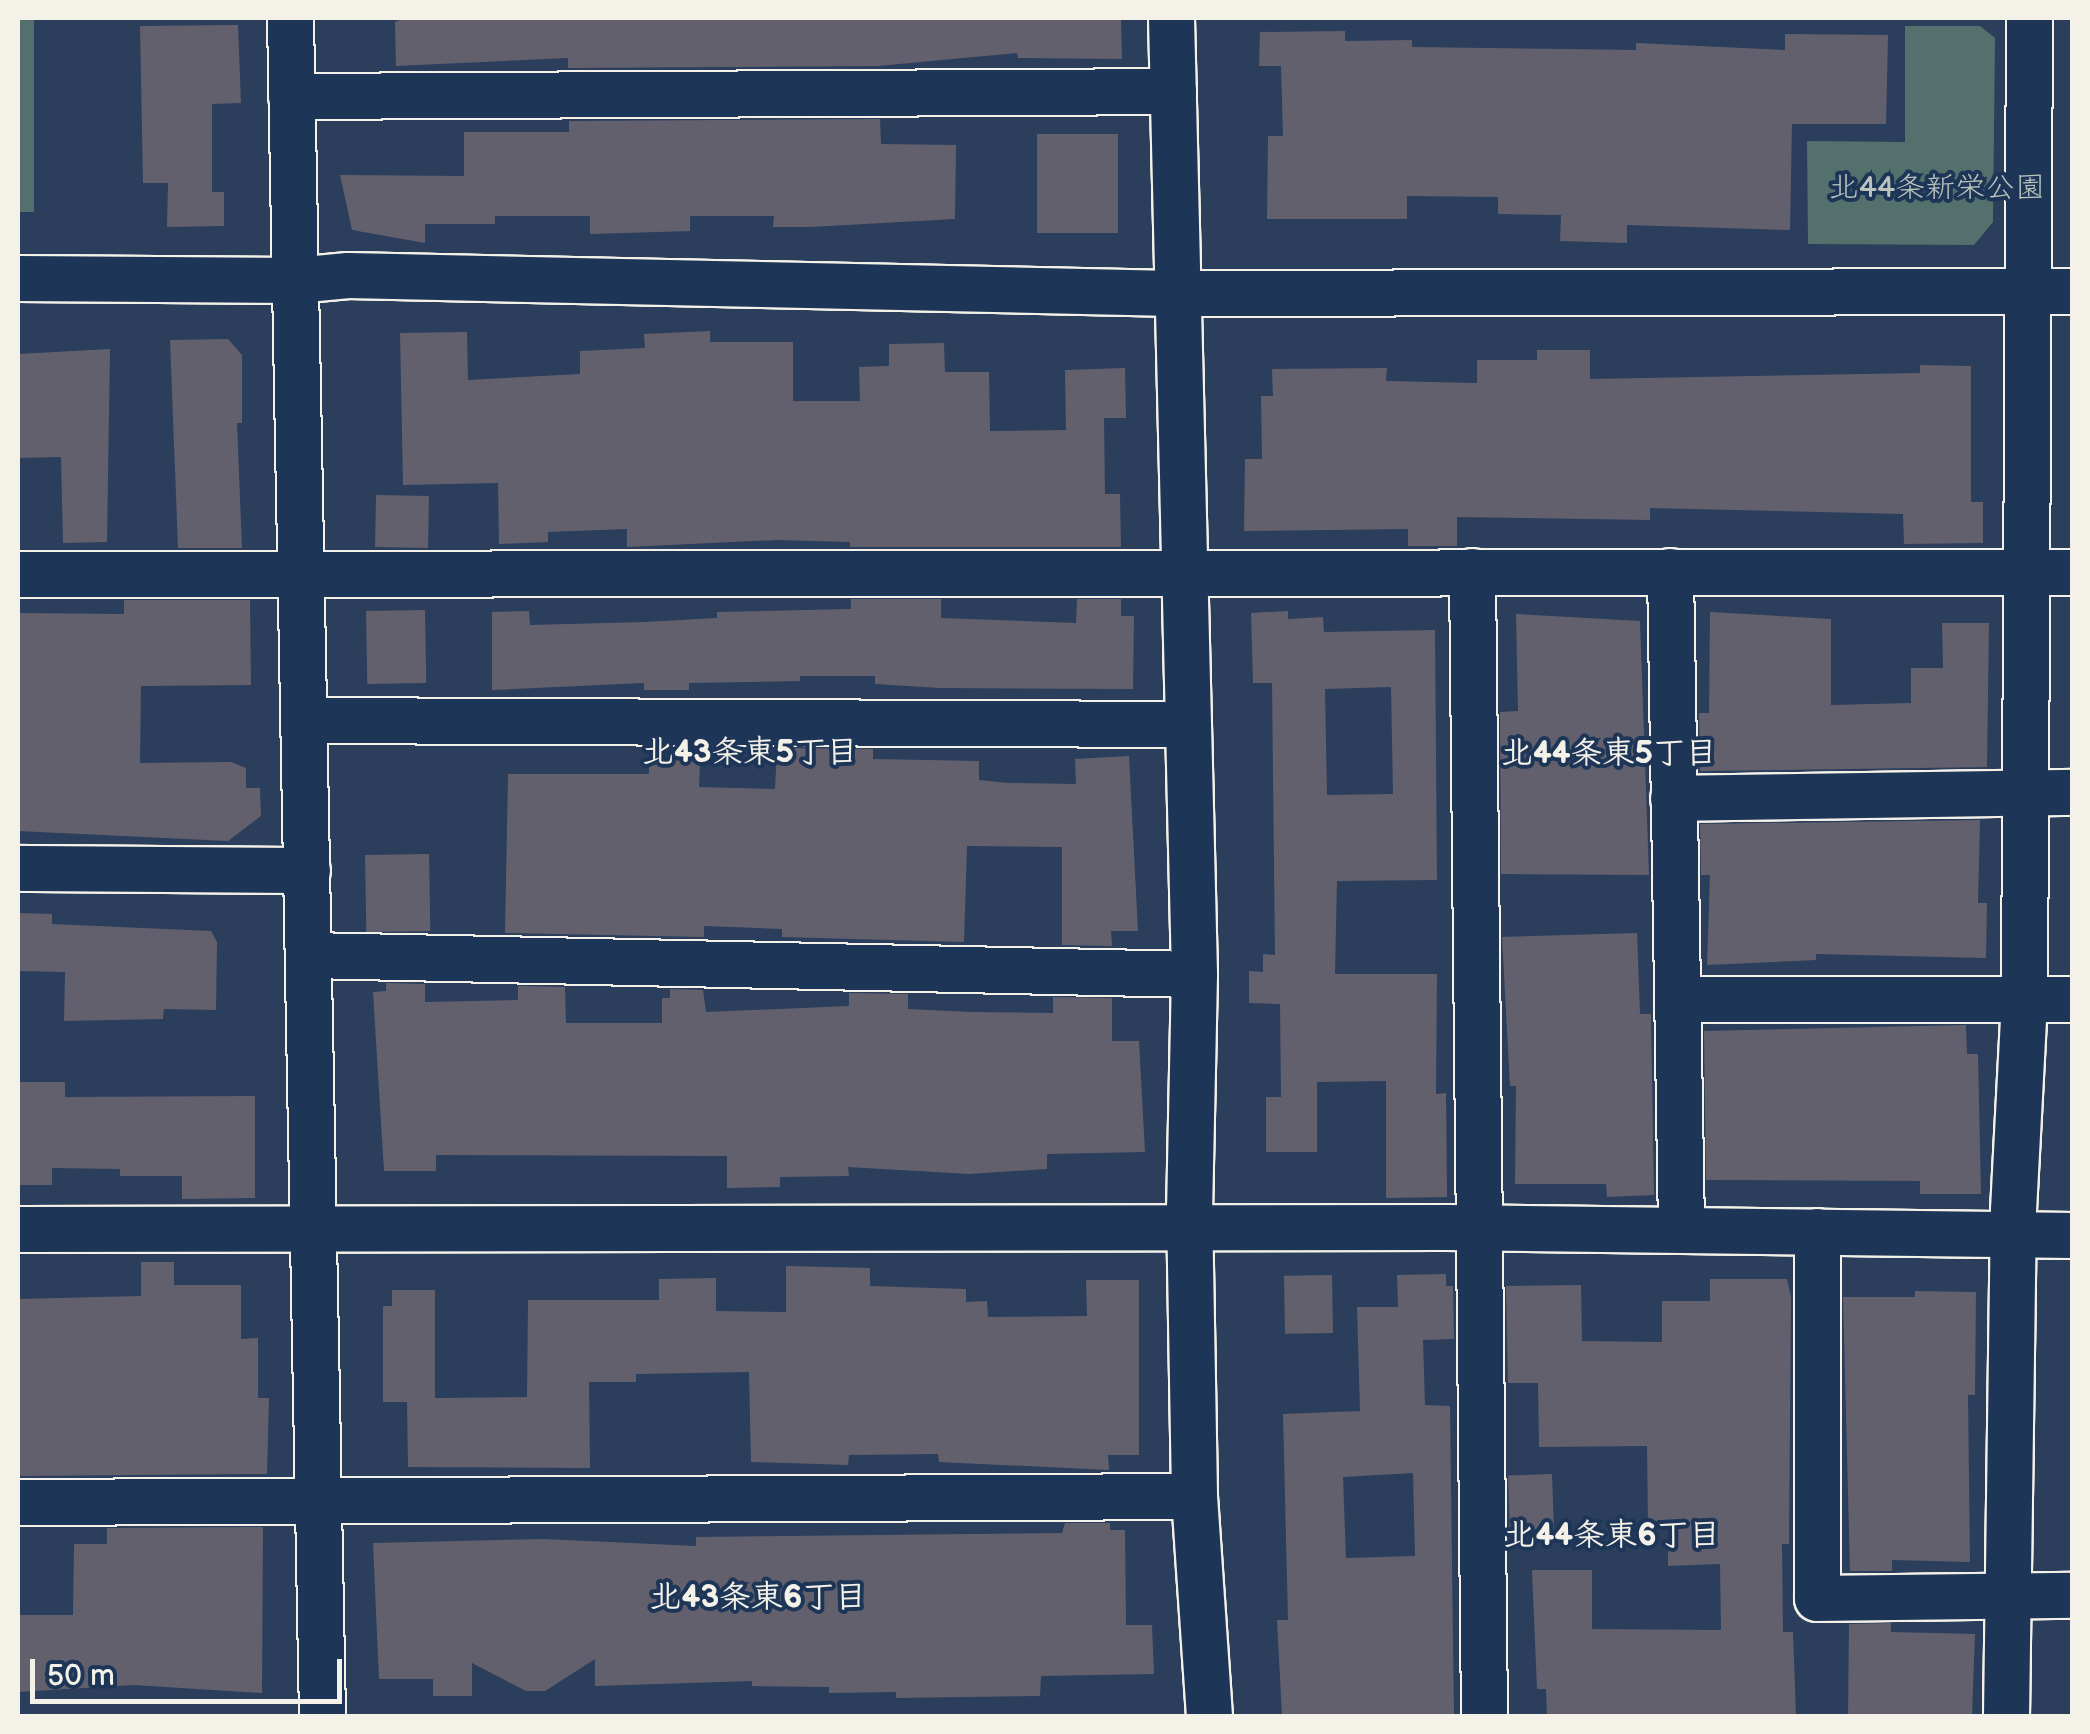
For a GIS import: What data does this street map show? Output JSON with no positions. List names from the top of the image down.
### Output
{
  "districts": [
    "北43条東5丁目",
    "北44条東5丁目",
    "北44条東6丁目",
    "北43条東6丁目"
  ],
  "parks": ["北44条新栄公園"],
  "scale_bar": "50 m"
}
